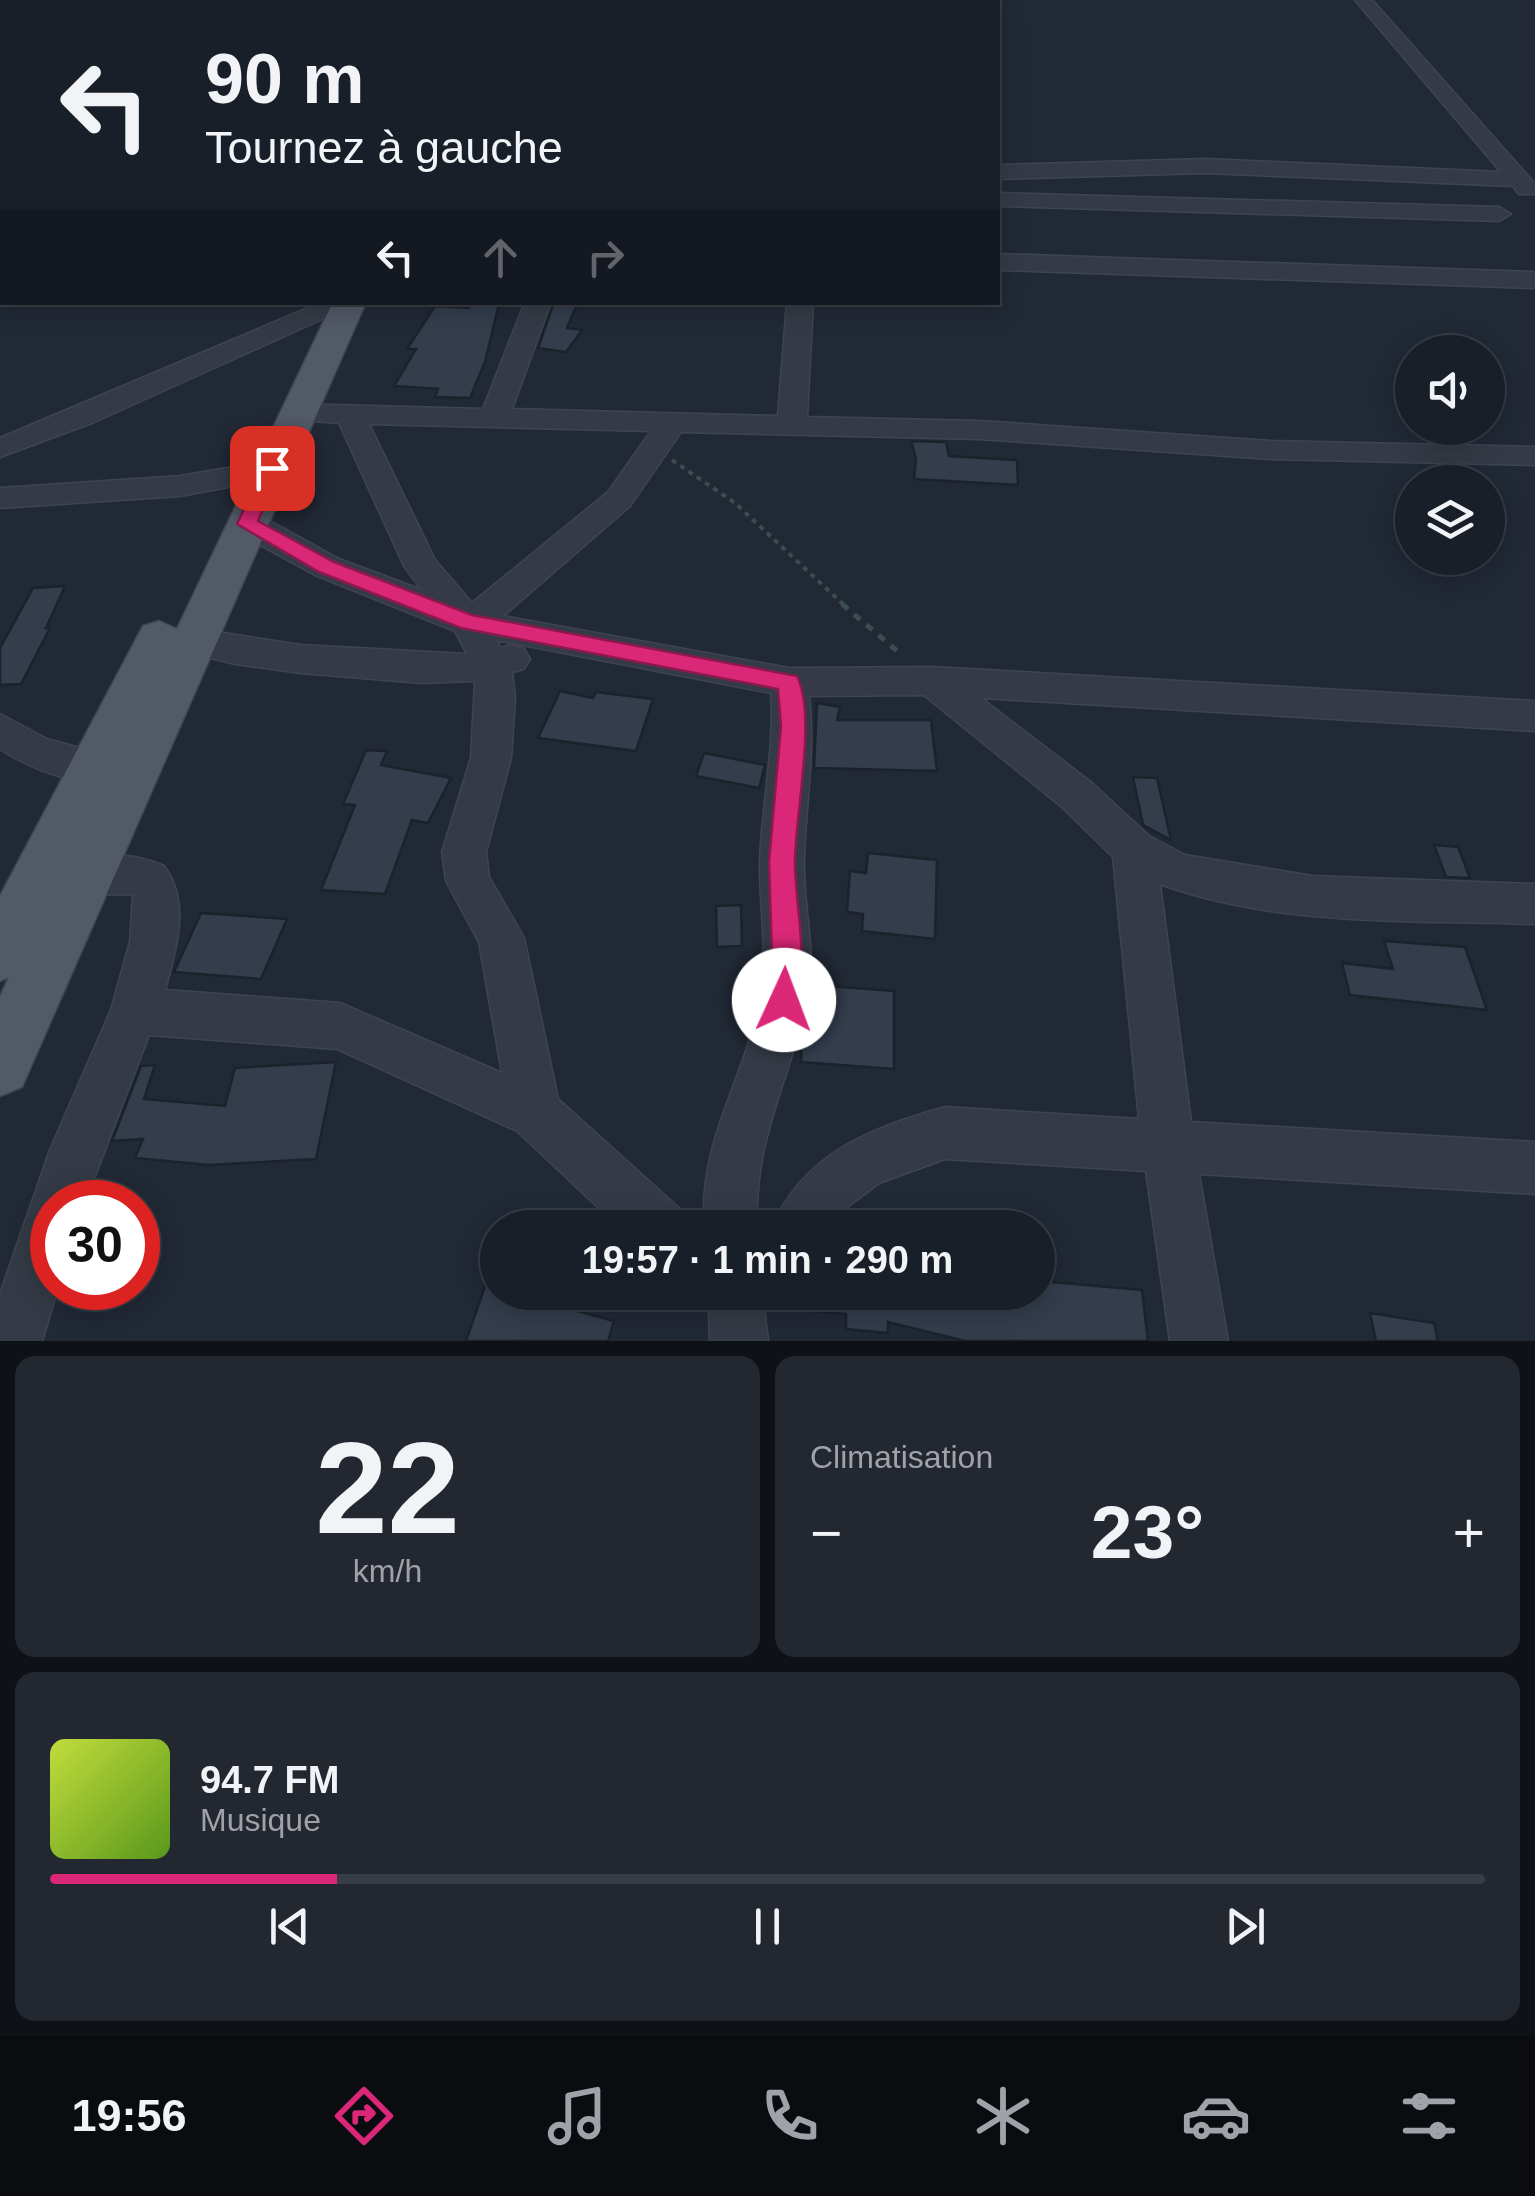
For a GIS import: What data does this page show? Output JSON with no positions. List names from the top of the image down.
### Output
{
  "page": {
    "turn": ["90 m", "Tournez à gauche"],
    "limit": "30",
    "trip": "19:57 · 1 min · 290 m",
    "tile": [
      ["22", "km/h"],
      "Climatisation"
    ],
    "heat": ["−", "23°", "+"],
    "song": ["94.7 FM", "Musique"],
    "tabs": "19:56"
  }
}
